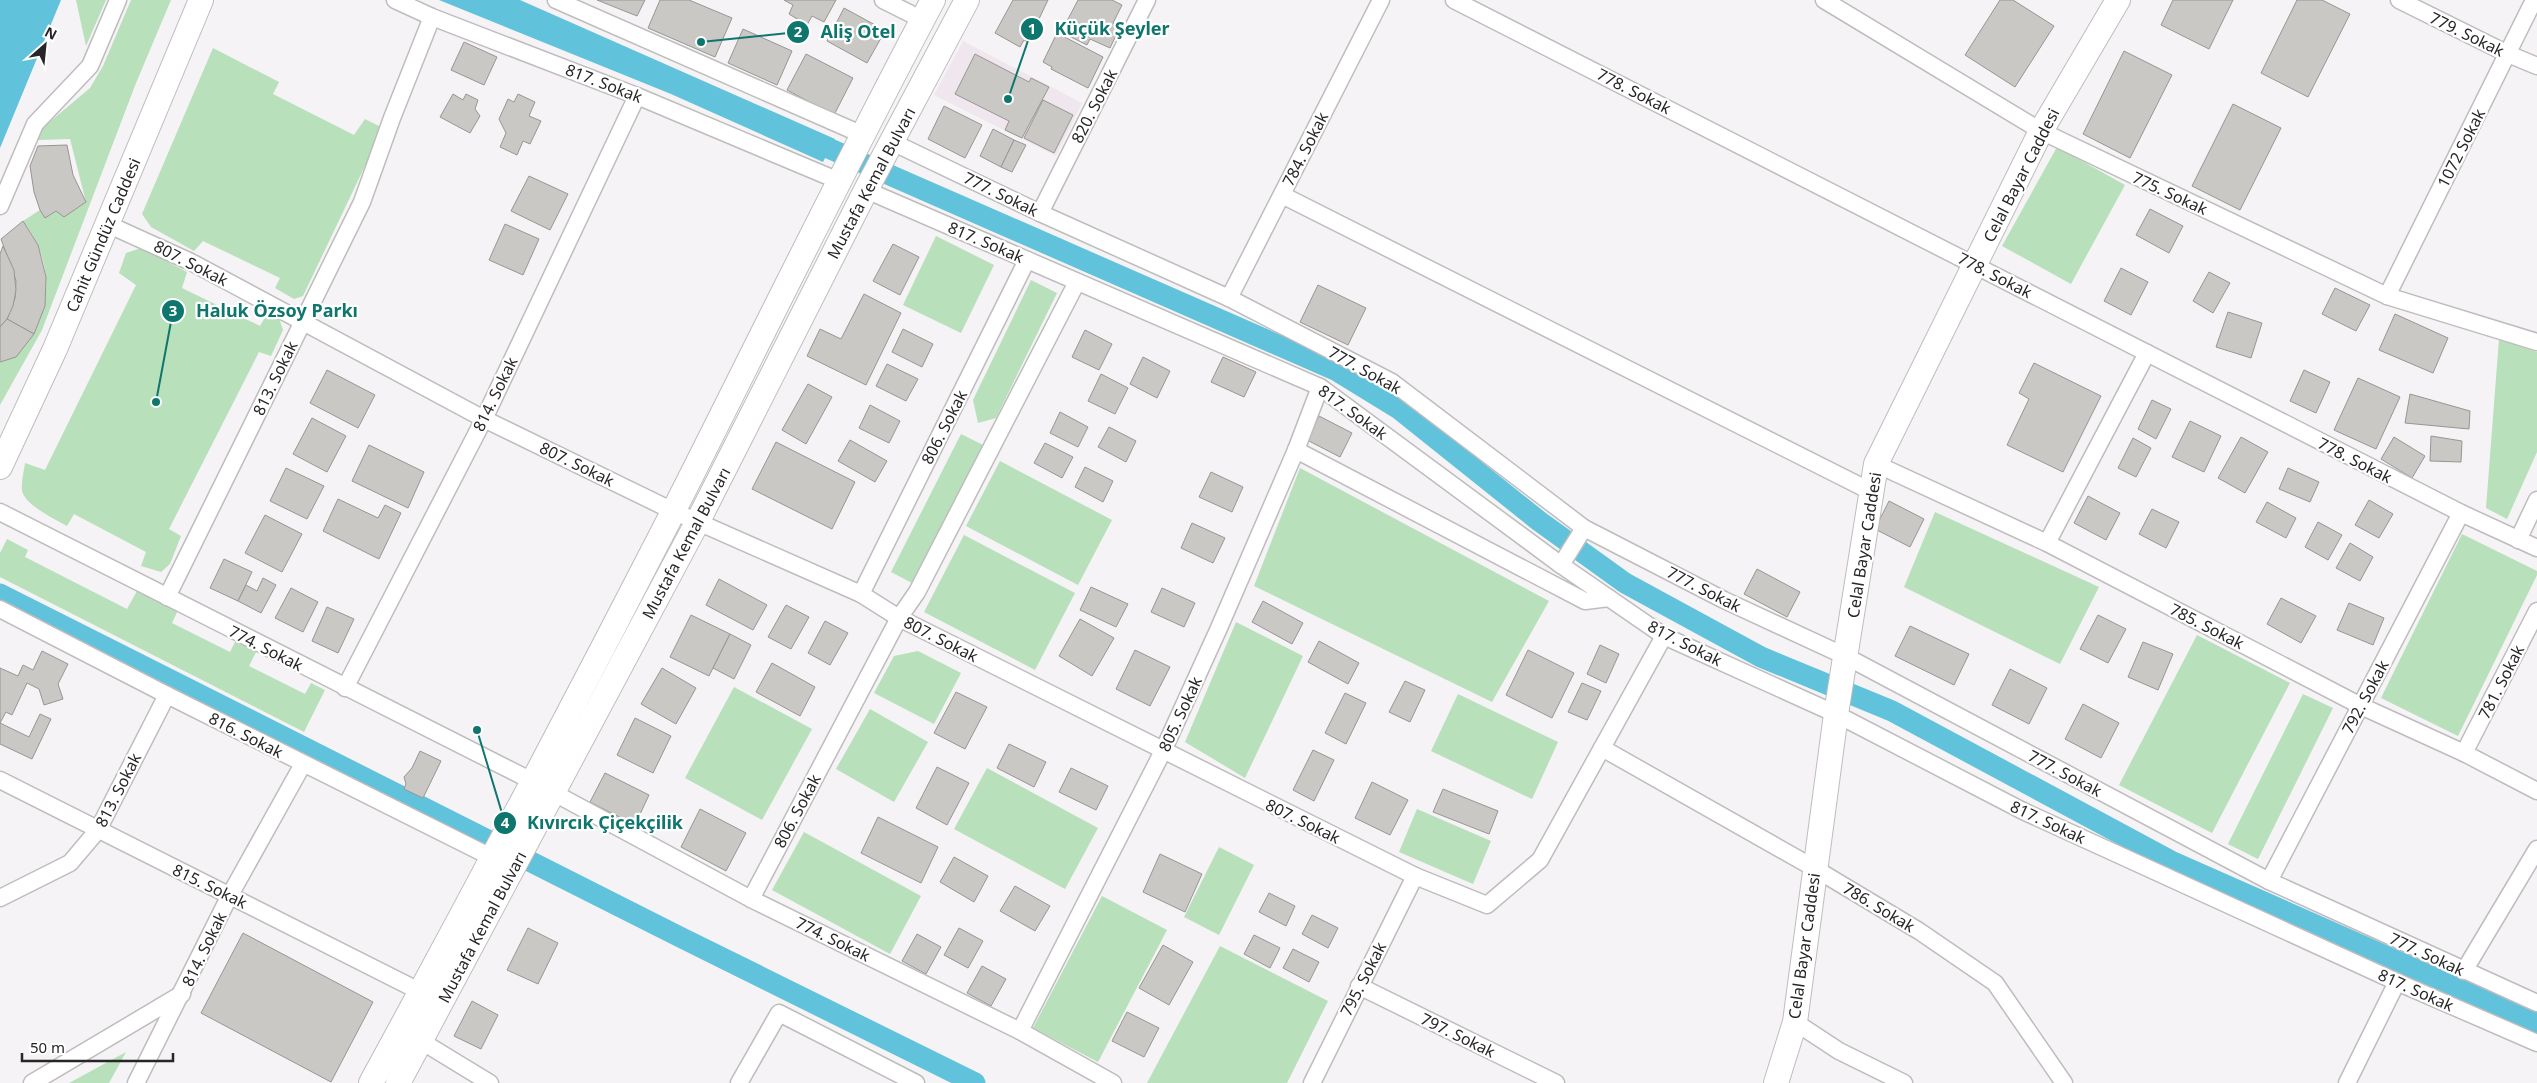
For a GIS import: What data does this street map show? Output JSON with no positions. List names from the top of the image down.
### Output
{
  "streets": {
    "main road": ["Celal Bayar Caddesi", "Mustafa Kemal Bulvarı", "Cahit Gündüz Caddesi"],
    "street": [
      "779. Sokak",
      "817. Sokak",
      "778. Sokak",
      "820. Sokak",
      "1072 Sokak",
      "784. Sokak",
      "775. Sokak",
      "777. Sokak",
      "807. Sokak",
      "813. Sokak",
      "814. Sokak",
      "806. Sokak",
      "785. Sokak",
      "774. Sokak",
      "781. Sokak",
      "792. Sokak",
      "805. Sokak",
      "816. Sokak",
      "815. Sokak",
      "786. Sokak",
      "795. Sokak",
      "797. Sokak"
    ]
  },
  "crossings": [
    ["779. Sokak", "1072 Sokak"],
    ["817. Sokak", "Celal Bayar Caddesi"],
    ["817. Sokak", "Mustafa Kemal Bulvarı"],
    ["817. Sokak", "807. Sokak"],
    ["817. Sokak", "813. Sokak"],
    ["817. Sokak", "814. Sokak"],
    ["817. Sokak", "806. Sokak"],
    ["817. Sokak", "805. Sokak"],
    ["778. Sokak", "Celal Bayar Caddesi"],
    ["778. Sokak", "792. Sokak"],
    ["820. Sokak", "777. Sokak"],
    ["1072 Sokak", "775. Sokak"],
    ["784. Sokak", "777. Sokak"],
    ["Celal Bayar Caddesi", "775. Sokak"],
    ["Celal Bayar Caddesi", "777. Sokak"],
    ["Celal Bayar Caddesi", "785. Sokak"],
    ["Celal Bayar Caddesi", "786. Sokak"],
    ["Mustafa Kemal Bulvarı", "777. Sokak"],
    ["Mustafa Kemal Bulvarı", "807. Sokak"],
    ["Mustafa Kemal Bulvarı", "774. Sokak"],
    ["Mustafa Kemal Bulvarı", "816. Sokak"],
    ["Mustafa Kemal Bulvarı", "815. Sokak"],
    ["777. Sokak", "792. Sokak"],
    ["Cahit Gündüz Caddesi", "807. Sokak"],
    ["807. Sokak", "813. Sokak"],
    ["807. Sokak", "814. Sokak"],
    ["807. Sokak", "806. Sokak"],
    ["807. Sokak", "805. Sokak"],
    ["807. Sokak", "786. Sokak"],
    ["807. Sokak", "795. Sokak"],
    ["813. Sokak", "774. Sokak"],
    ["813. Sokak", "816. Sokak"],
    ["813. Sokak", "815. Sokak"],
    ["814. Sokak", "774. Sokak"],
    ["814. Sokak", "816. Sokak"],
    ["814. Sokak", "815. Sokak"],
    ["806. Sokak", "774. Sokak"],
    ["785. Sokak", "781. Sokak"],
    ["785. Sokak", "792. Sokak"],
    ["774. Sokak", "805. Sokak"],
    ["795. Sokak", "797. Sokak"]
  ],
  "places": [
    "Aliş Otel",
    "Küçük Şeyler",
    "Haluk Özsoy Parkı",
    "Kıvırcık Çiçekçilik"
  ],
  "scale_bar": "50 m",
  "north": "top right"
}
